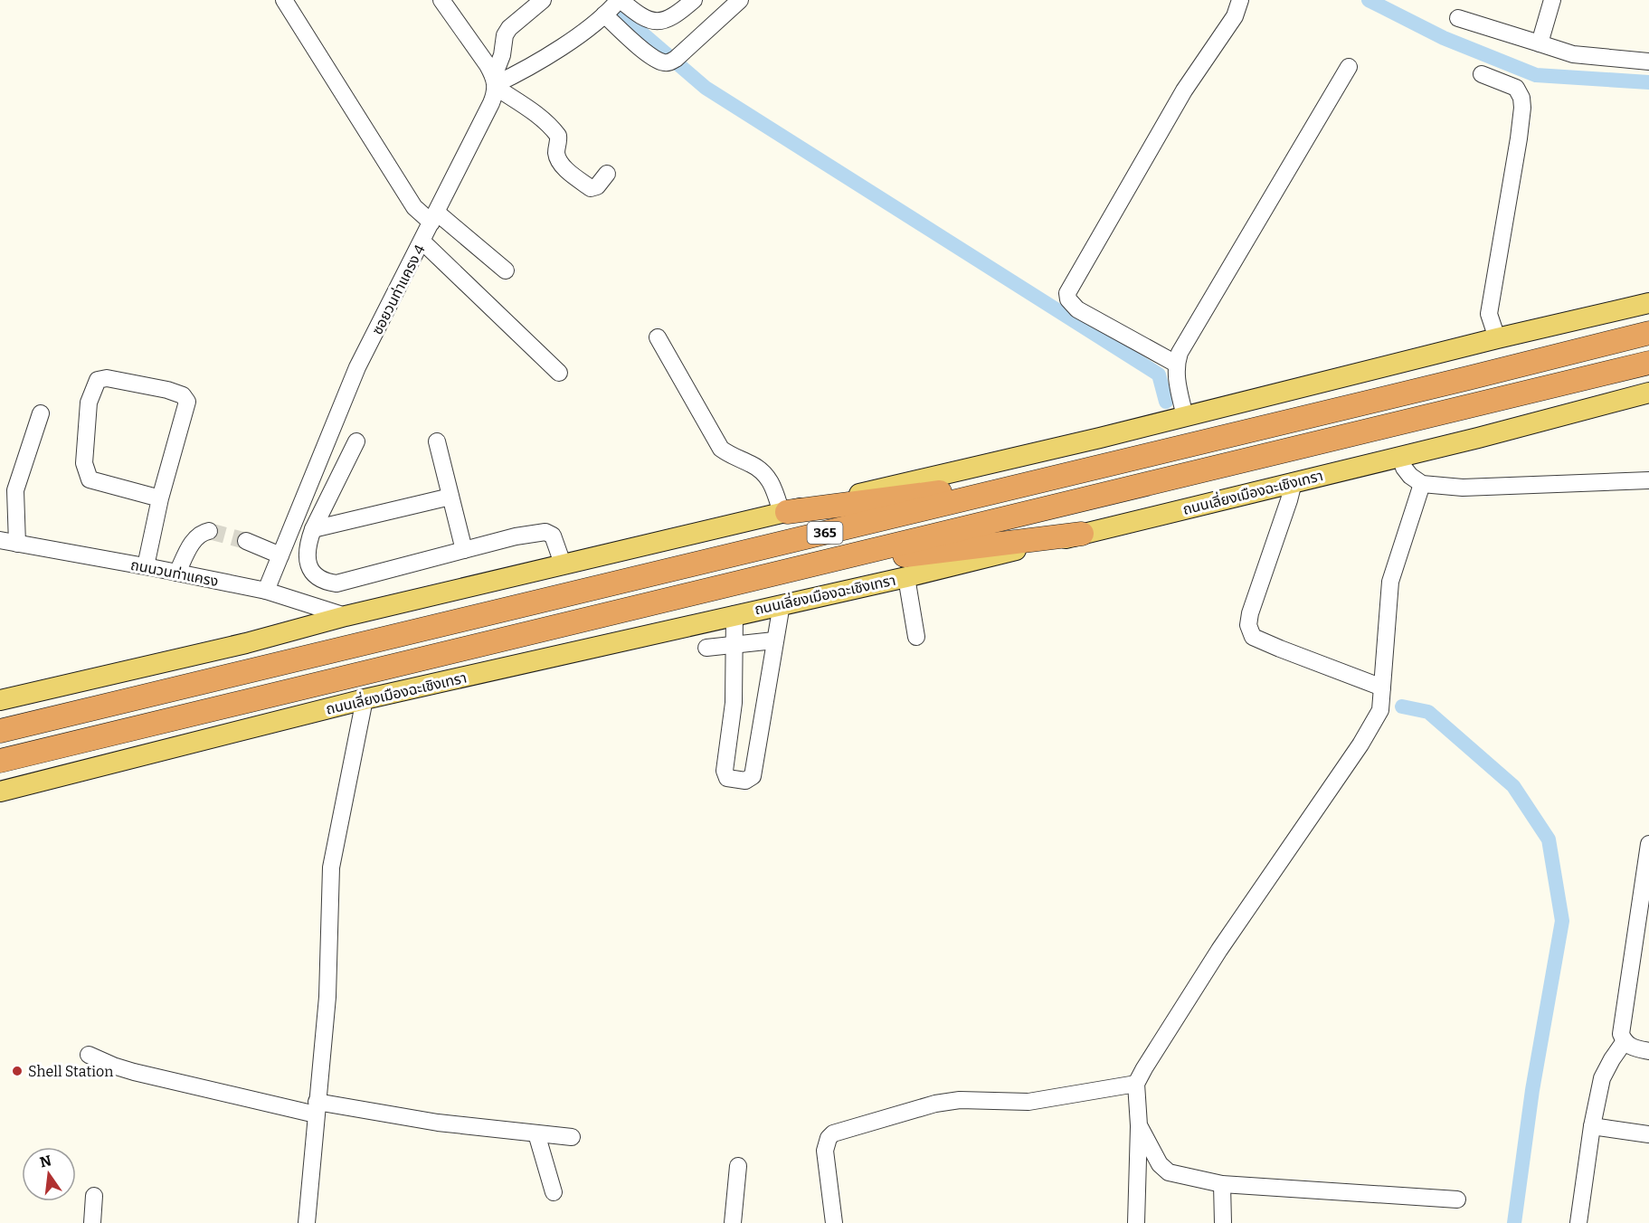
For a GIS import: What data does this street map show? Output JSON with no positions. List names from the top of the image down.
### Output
{
  "streets": {
    "highway": ["ถนนเลี่ยงเมืองฉะเชิงเทรา", "365"],
    "street": ["ซอยวนท่าแครง 4", "ถนนวนท่าแครง"]
  },
  "crossings": [
    ["ซอยวนท่าแครง 4", "ถนนวนท่าแครง"],
    ["365", "ถนนวนท่าแครง"]
  ],
  "places": ["Shell Station"],
  "north": "top"
}
